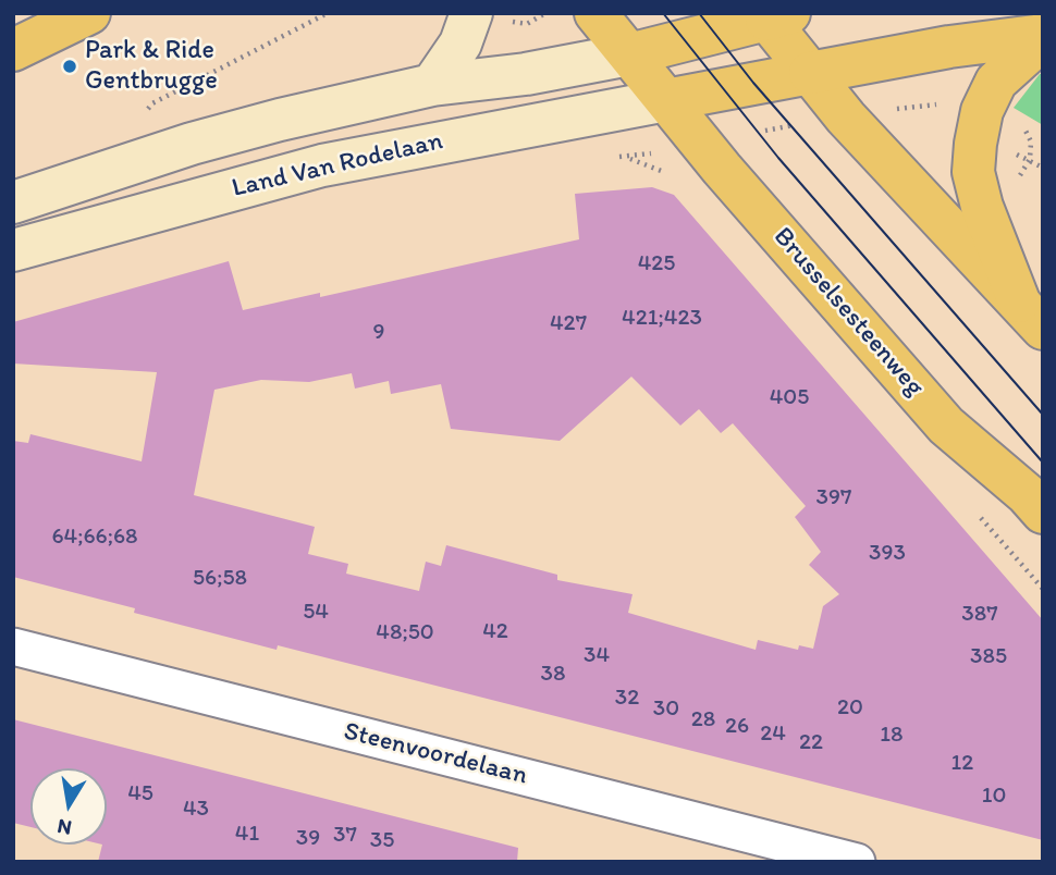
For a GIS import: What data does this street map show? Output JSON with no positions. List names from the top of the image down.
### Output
{
  "streets": {
    "main road": ["Brusselsesteenweg"],
    "street": ["Land Van Rodelaan", "Steenvoordelaan"]
  },
  "crossings": [
    ["Land Van Rodelaan", "Brusselsesteenweg"]
  ],
  "places": ["Park & Ride Gentbrugge"],
  "house_numbers": [
    "425",
    "421;423",
    "427",
    "9",
    "405",
    "397",
    "64;66;68",
    "393",
    "56;58",
    "54",
    "387",
    "42",
    "48;50",
    "34",
    "385",
    "38",
    "32",
    "20",
    "30",
    "28",
    "26",
    "24",
    "18",
    "22",
    "12",
    "45",
    "10",
    "43",
    "41",
    "37",
    "39",
    "35"
  ],
  "north": "bottom"
}
